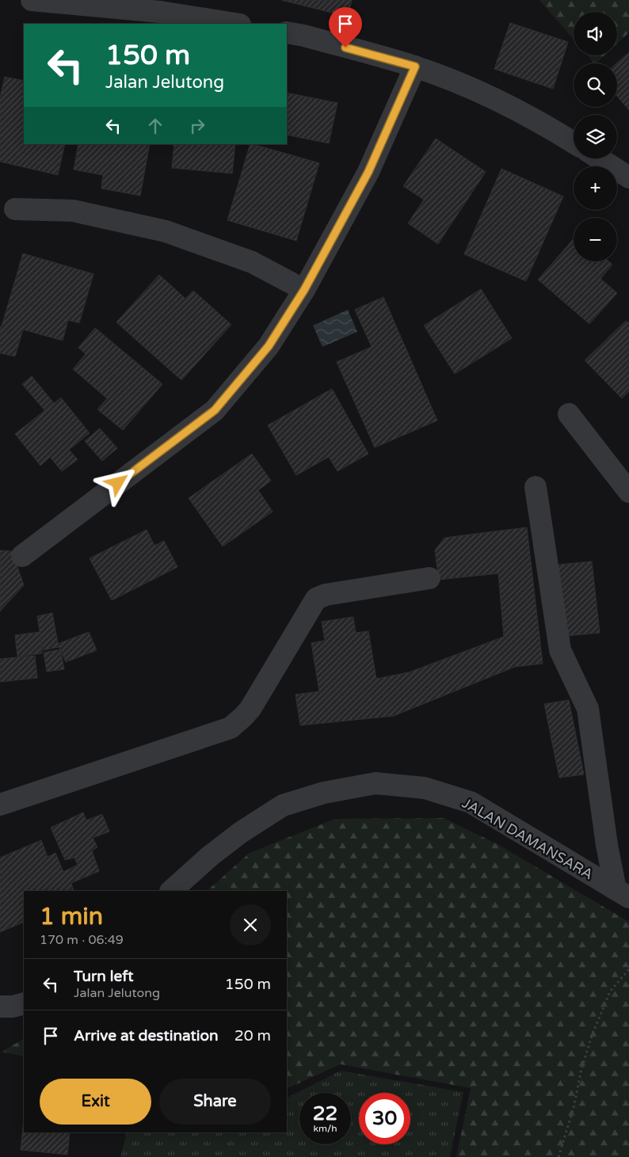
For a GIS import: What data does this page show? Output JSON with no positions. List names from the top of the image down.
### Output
{
  "streets": {
    "street": ["JALAN DAMANSARA"]
  },
  "page": {
    "map_buttons": ["+", "−"],
    "turn": ["150 m", "Jalan Jelutong"],
    "heading": ["1 min", "170 m · 06:49"],
    "list": [
      {
        "name": "Turn left",
        "note": "Jalan Jelutong",
        "value": "150 m"
      },
      {
        "name": "Arrive at destination",
        "value": "20 m"
      }
    ],
    "buttons": ["Exit", "Share"],
    "speed": "22 km/h",
    "limit": "30"
  }
}
